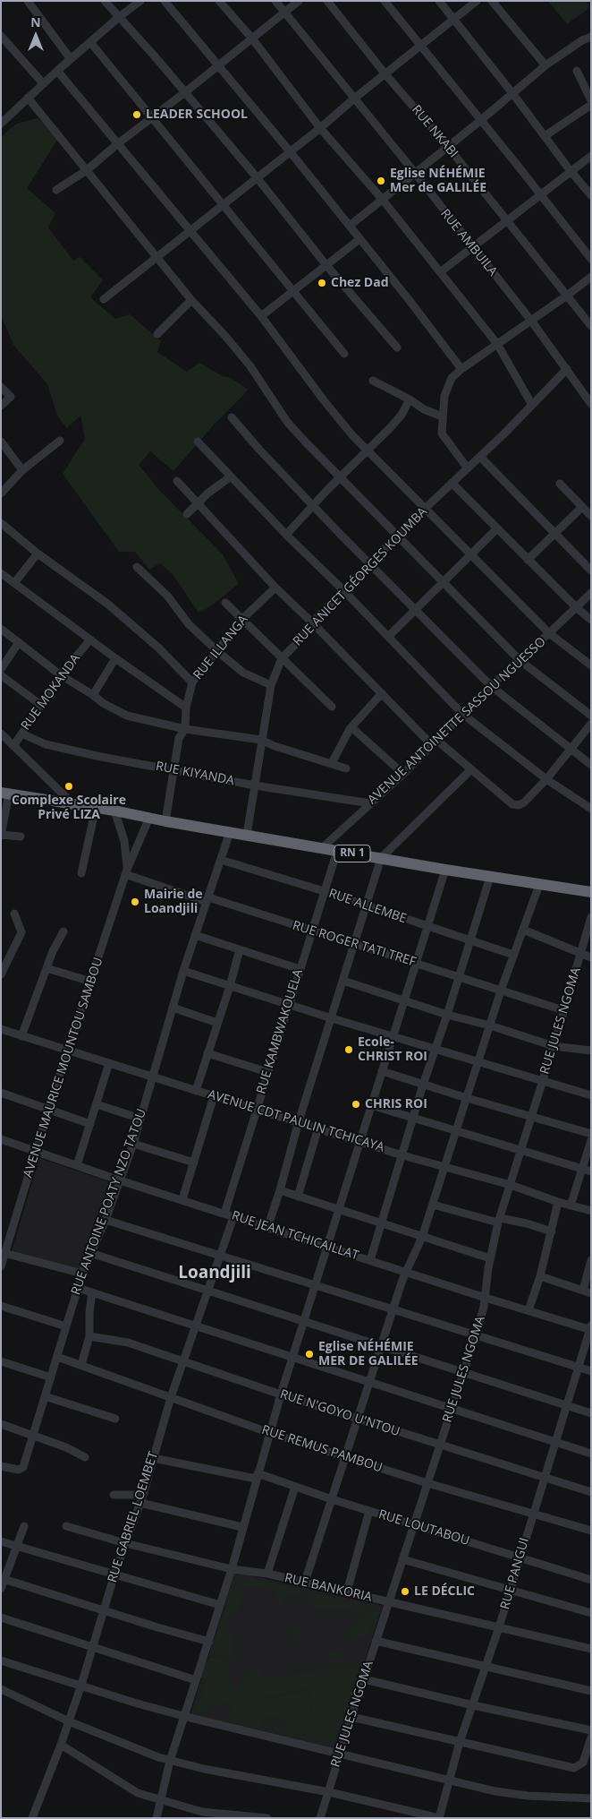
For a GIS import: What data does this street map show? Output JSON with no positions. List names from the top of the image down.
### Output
{
  "streets": {
    "highway": ["RN 1"],
    "street": [
      "RUE NKABI",
      "RUE AMBUILA",
      "RUE ANICET GÉORGES KOUMBA",
      "RUE ILLANGA",
      "RUE MOKANDA",
      "AVENUE ANTOINETTE SASSOU NGUESSO",
      "RUE KIYANDA",
      "RUE ALLEMBE",
      "RUE ROGER TATI TREF",
      "RUE JULES NGOMA",
      "RUE KAMBWAKOUELA",
      "AVENUE MAURICE MOUNTOU SAMBOU",
      "AVENUE CDT PAULIN TCHICAYA",
      "RUE ANTOINE POATY NZO TATOU",
      "RUE JEAN TCHICAILLAT",
      "RUE N'GOYO U'NTOU",
      "RUE REMUS PAMBOU",
      "RUE GABRIEL LOEMBET",
      "RUE LOUTABOU",
      "RUE PANGUI",
      "RUE BANKORIA"
    ]
  },
  "crossings": [
    ["RUE AMBUILA", "RUE ANICET GÉORGES KOUMBA"],
    ["RUE ANICET GÉORGES KOUMBA", "RUE KIYANDA"],
    ["RUE ANICET GÉORGES KOUMBA", "RN 1"],
    ["RUE ILLANGA", "RUE KIYANDA"],
    ["RUE ILLANGA", "RN 1"],
    ["RUE MOKANDA", "RUE KIYANDA"],
    ["AVENUE ANTOINETTE SASSOU NGUESSO", "RUE KIYANDA"],
    ["AVENUE ANTOINETTE SASSOU NGUESSO", "RN 1"],
    ["RN 1", "RUE KAMBWAKOUELA"],
    ["RN 1", "AVENUE MAURICE MOUNTOU SAMBOU"],
    ["RN 1", "RUE ANTOINE POATY NZO TATOU"],
    ["RUE ALLEMBE", "RUE KAMBWAKOUELA"],
    ["RUE ALLEMBE", "RUE ANTOINE POATY NZO TATOU"],
    ["RUE ROGER TATI TREF", "RUE JULES NGOMA"],
    ["RUE ROGER TATI TREF", "RUE KAMBWAKOUELA"],
    ["RUE ROGER TATI TREF", "AVENUE MAURICE MOUNTOU SAMBOU"],
    ["RUE ROGER TATI TREF", "RUE ANTOINE POATY NZO TATOU"],
    ["RUE JULES NGOMA", "AVENUE CDT PAULIN TCHICAYA"],
    ["RUE JULES NGOMA", "RUE JEAN TCHICAILLAT"],
    ["RUE JULES NGOMA", "RUE N'GOYO U'NTOU"],
    ["RUE JULES NGOMA", "RUE REMUS PAMBOU"],
    ["RUE JULES NGOMA", "RUE LOUTABOU"],
    ["RUE JULES NGOMA", "RUE BANKORIA"],
    ["RUE KAMBWAKOUELA", "AVENUE CDT PAULIN TCHICAYA"],
    ["RUE KAMBWAKOUELA", "RUE JEAN TCHICAILLAT"],
    ["AVENUE MAURICE MOUNTOU SAMBOU", "AVENUE CDT PAULIN TCHICAYA"],
    ["AVENUE MAURICE MOUNTOU SAMBOU", "RUE JEAN TCHICAILLAT"],
    ["AVENUE CDT PAULIN TCHICAYA", "RUE ANTOINE POATY NZO TATOU"],
    ["RUE ANTOINE POATY NZO TATOU", "RUE JEAN TCHICAILLAT"],
    ["RUE ANTOINE POATY NZO TATOU", "RUE REMUS PAMBOU"],
    ["RUE JEAN TCHICAILLAT", "RUE GABRIEL LOEMBET"],
    ["RUE JEAN TCHICAILLAT", "RUE PANGUI"],
    ["RUE N'GOYO U'NTOU", "RUE GABRIEL LOEMBET"],
    ["RUE N'GOYO U'NTOU", "RUE PANGUI"],
    ["RUE REMUS PAMBOU", "RUE GABRIEL LOEMBET"],
    ["RUE REMUS PAMBOU", "RUE PANGUI"],
    ["RUE GABRIEL LOEMBET", "RUE LOUTABOU"],
    ["RUE GABRIEL LOEMBET", "RUE BANKORIA"],
    ["RUE LOUTABOU", "RUE PANGUI"],
    ["RUE PANGUI", "RUE BANKORIA"]
  ],
  "districts": ["Loandjili"],
  "places": [
    "LEADER SCHOOL",
    "Eglise NÉHÉMIE Mer de GALILÉE",
    "Chez Dad",
    "Complexe Scolaire Privé LIZA",
    "Mairie de Loandjili",
    "Ecole- CHRIST ROI",
    "CHRIS ROI",
    "Eglise NÉHÉMIE MER DE GALILÉE",
    "LE DÉCLIC"
  ],
  "north": "top"
}
